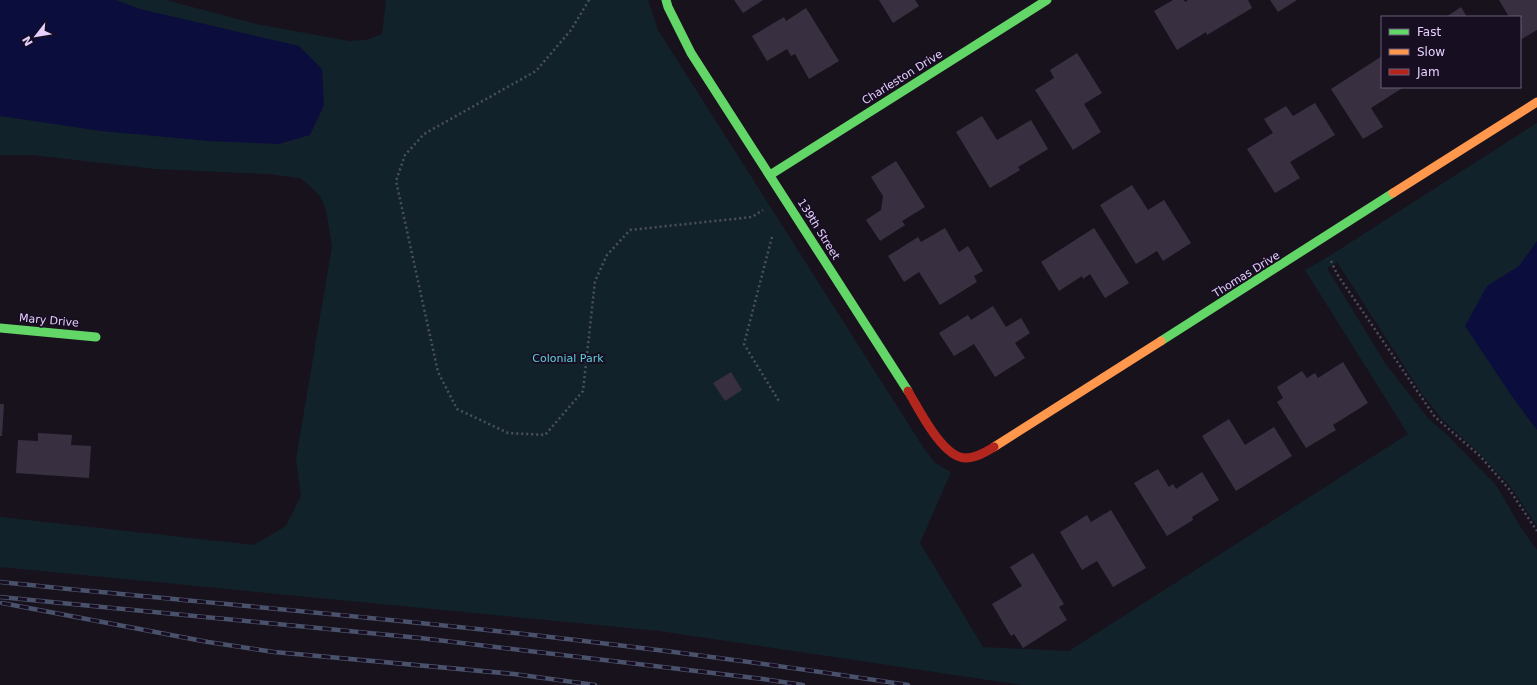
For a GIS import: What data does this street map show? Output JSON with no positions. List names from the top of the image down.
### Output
{
  "streets": {
    "street": [
      "Charleston Drive",
      "139th Street",
      "Thomas Drive",
      "Mary Drive"
    ]
  },
  "crossings": [
    ["Charleston Drive", "139th Street"],
    ["139th Street", "Thomas Drive"]
  ],
  "parks": ["Colonial Park"],
  "legend": ["Fast", "Slow", "Jam"],
  "north": "bottom left"
}
